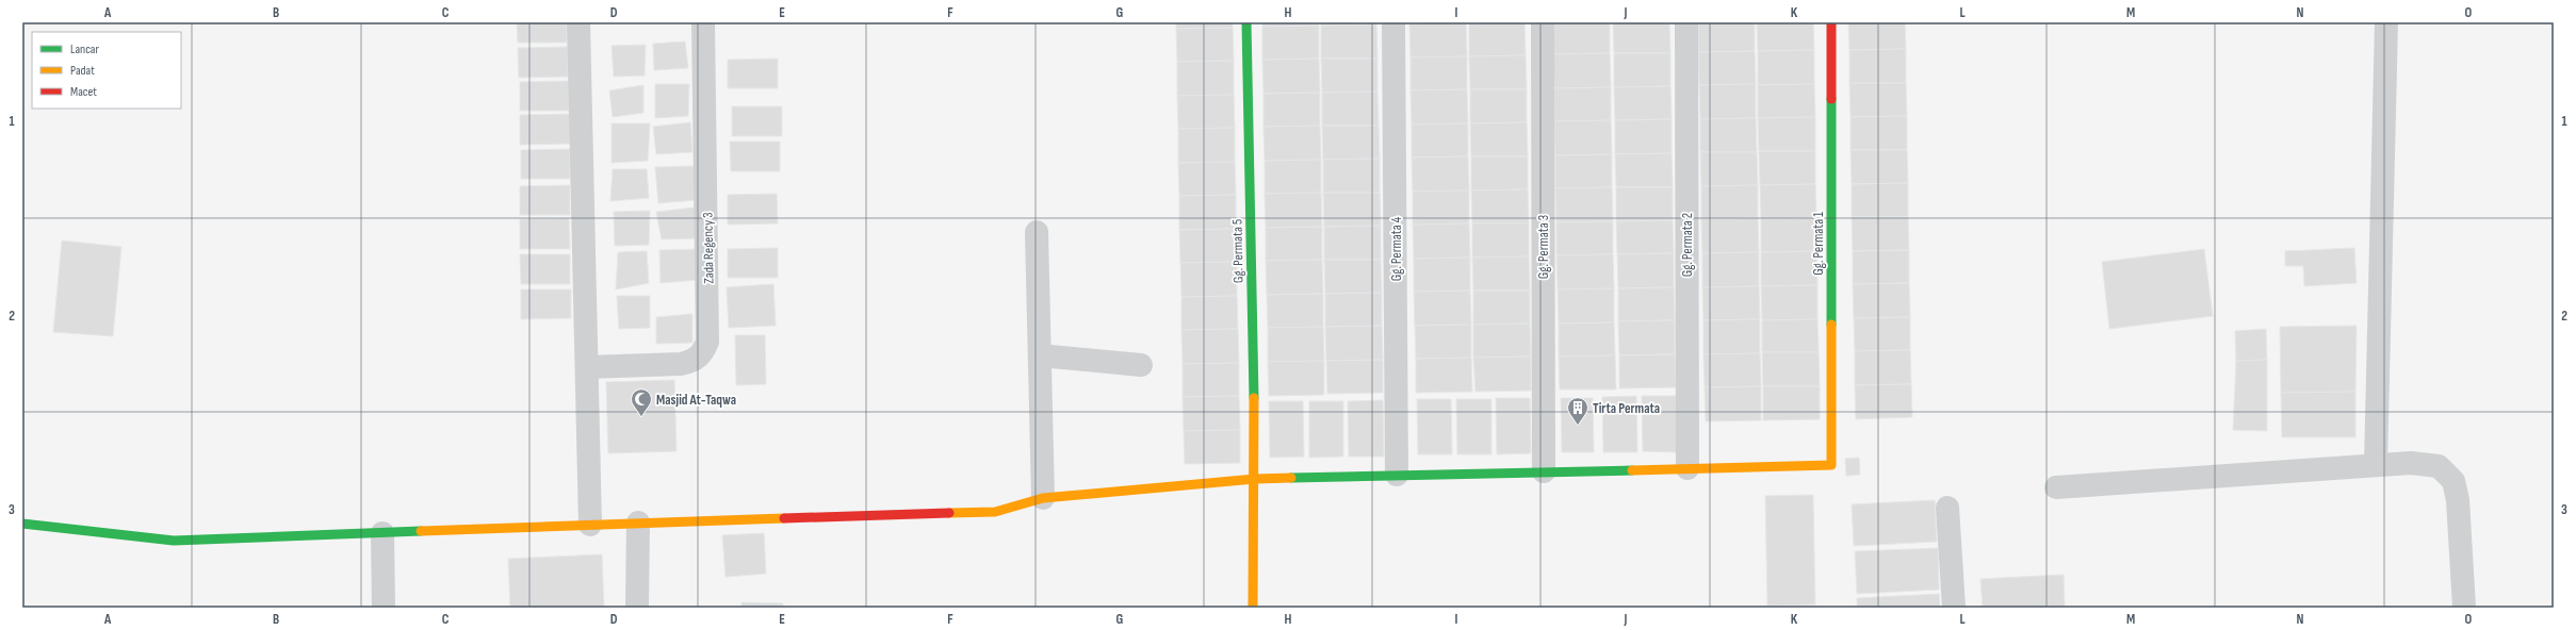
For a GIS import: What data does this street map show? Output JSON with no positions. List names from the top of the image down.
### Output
{
  "streets": {
    "street": [
      "Gg. Permata 1",
      "Gg. Permata 2",
      "Gg. Permata 3",
      "Zada Regency 3",
      "Gg. Permata 4",
      "Gg. Permata 5"
    ]
  },
  "crossings": [
    ["Gg. Permata 1", "Gg. Permata 2"]
  ],
  "places": {
    "mosque": ["Masjid At-Taqwa"],
    "building": ["Tirta Permata"]
  },
  "legend": ["Lancar", "Padat", "Macet"],
  "grid": {
    "columns": [
      "A",
      "B",
      "C",
      "D",
      "E",
      "F",
      "G",
      "H",
      "I",
      "J",
      "K",
      "L",
      "M",
      "N",
      "O"
    ],
    "rows": ["1", "2", "3"]
  }
}
